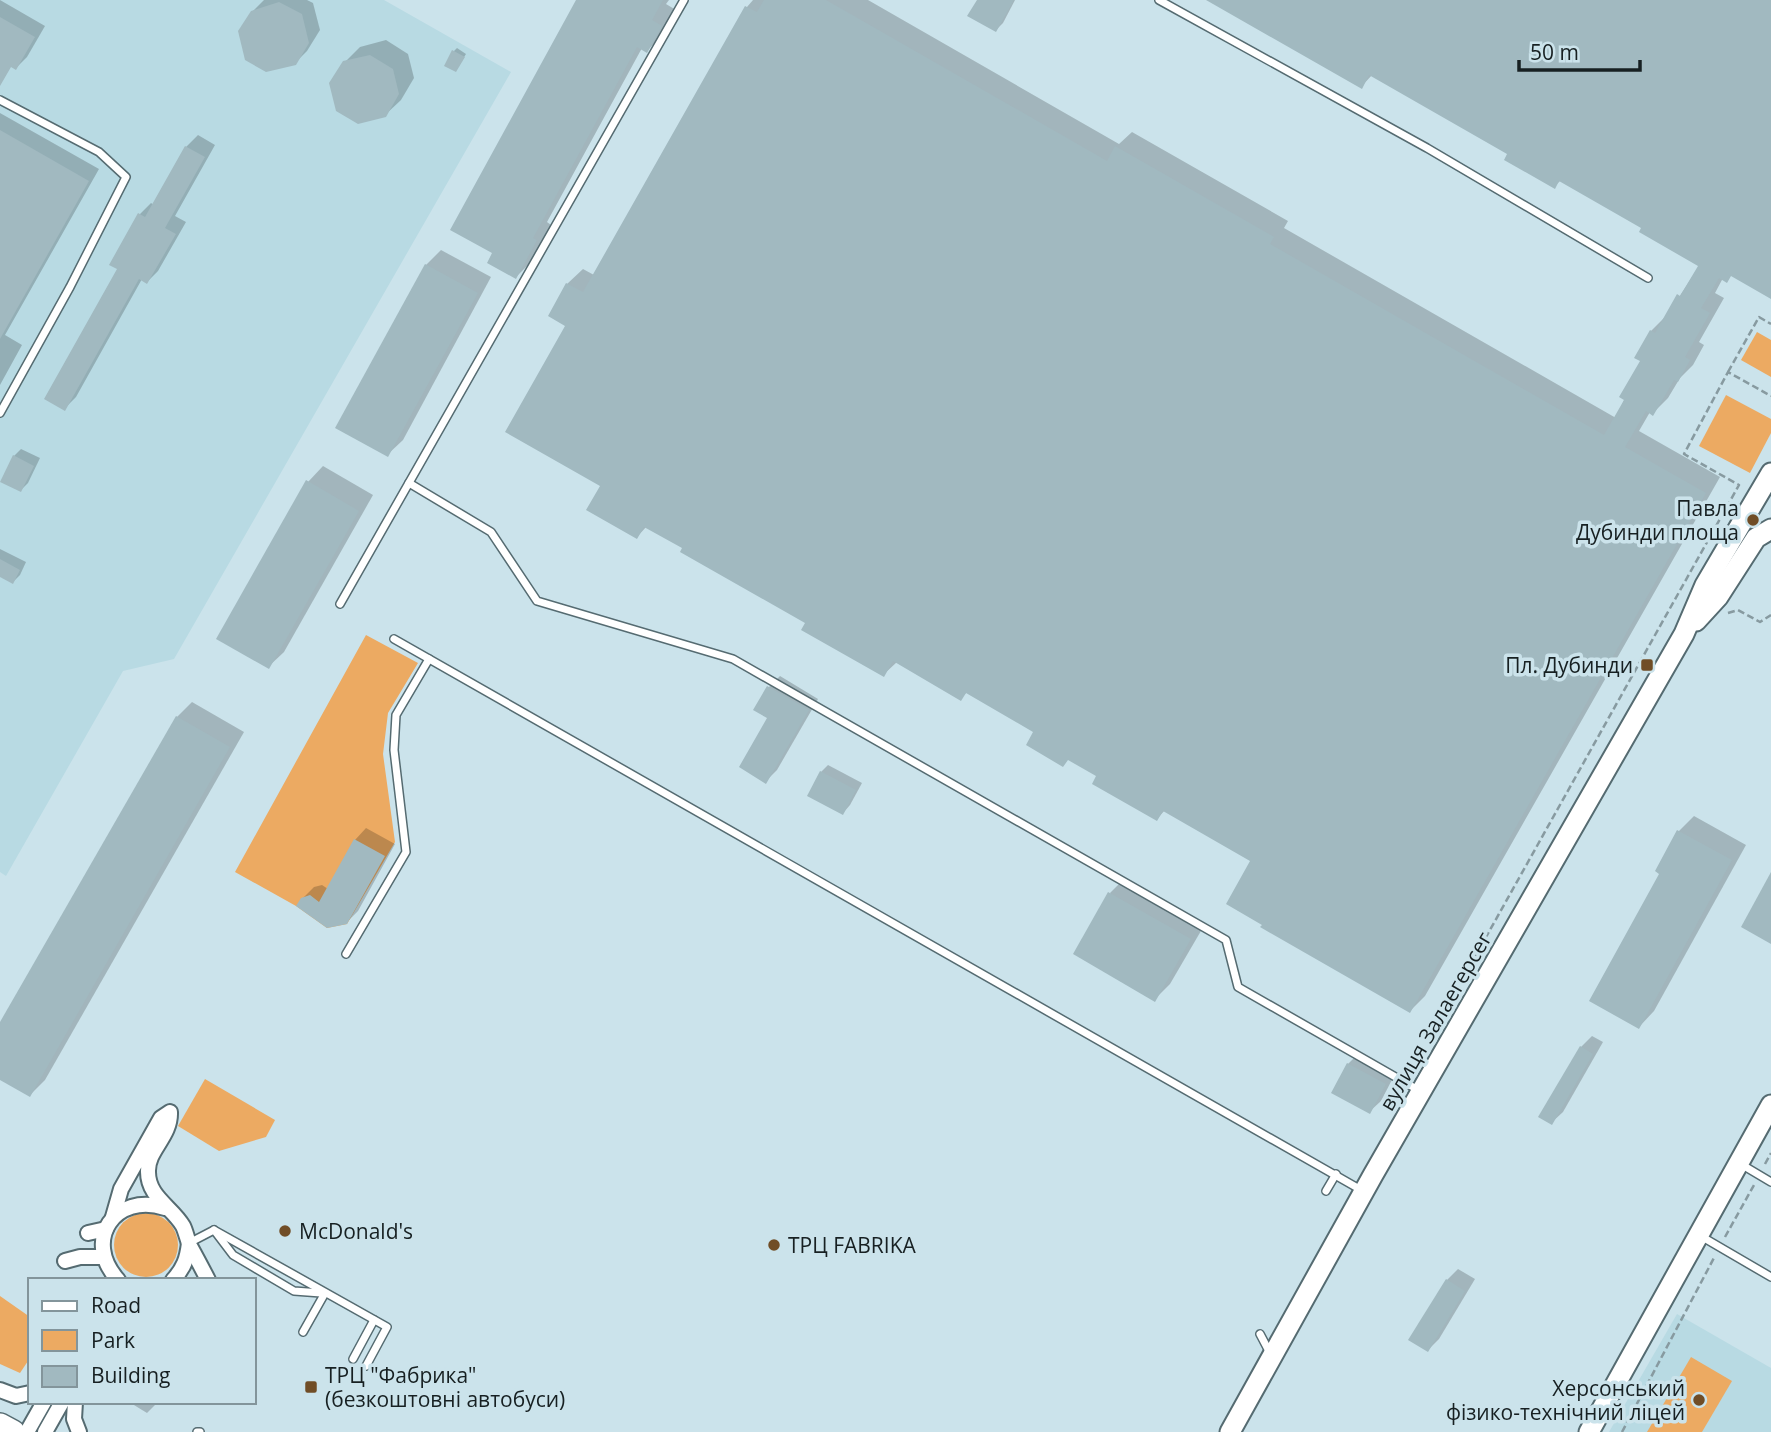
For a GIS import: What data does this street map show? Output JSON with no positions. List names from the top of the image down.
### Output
{
  "streets": {
    "main road": ["вулиця Залаегерсег"]
  },
  "places": {
    "other": [
      "Павла Дубинди площа",
      "McDonald's",
      "ТРЦ FABRIKA",
      "Херсонський фізико-технічний ліцей"
    ],
    "transit": ["Пл. Дубинди", "ТРЦ \"Фабрика\" (безкоштовні автобуси)"]
  },
  "legend": ["Road", "Park", "Building"],
  "scale_bar": "50 m"
}
